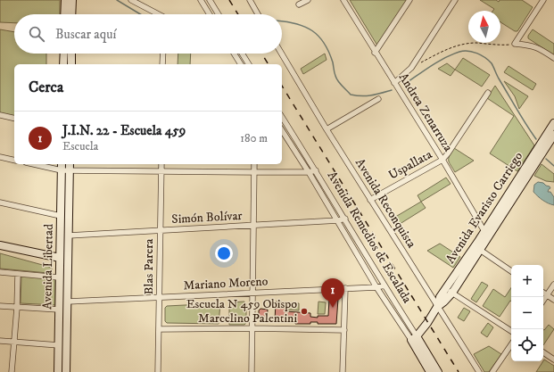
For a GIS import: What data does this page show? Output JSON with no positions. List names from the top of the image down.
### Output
{
  "streets": {
    "street": [
      "Andrea Zenarruza",
      "Uspallata",
      "Avenida Reconquista",
      "Avenida Evaristo Carriego",
      "Simón Bolívar",
      "Avenida Remedios de Escalada",
      "Avenida Libertad",
      "Blas Parera",
      "Mariano Moreno"
    ]
  },
  "crossings": [
    ["Andrea Zenarruza", "Uspallata"],
    ["Andrea Zenarruza", "Avenida Evaristo Carriego"],
    ["Uspallata", "Avenida Reconquista"],
    ["Avenida Reconquista", "Avenida Evaristo Carriego"],
    ["Avenida Evaristo Carriego", "Avenida Remedios de Escalada"],
    ["Simón Bolívar", "Avenida Remedios de Escalada"],
    ["Simón Bolívar", "Avenida Libertad"],
    ["Simón Bolívar", "Blas Parera"],
    ["Avenida Remedios de Escalada", "Mariano Moreno"],
    ["Avenida Libertad", "Mariano Moreno"],
    ["Blas Parera", "Mariano Moreno"]
  ],
  "places": ["Escuela N 459 Obispo Marcelino Palentini"],
  "north": "top",
  "page": {
    "search": "Buscar aquí",
    "heading": "Cerca",
    "list": [
      {
        "mark": "1",
        "name": "J.I.N. 22 - Escuela 459",
        "note": "Escuela",
        "value": "180 m"
      }
    ],
    "map_buttons": ["+", "−"],
    "pins": "1"
  }
}
